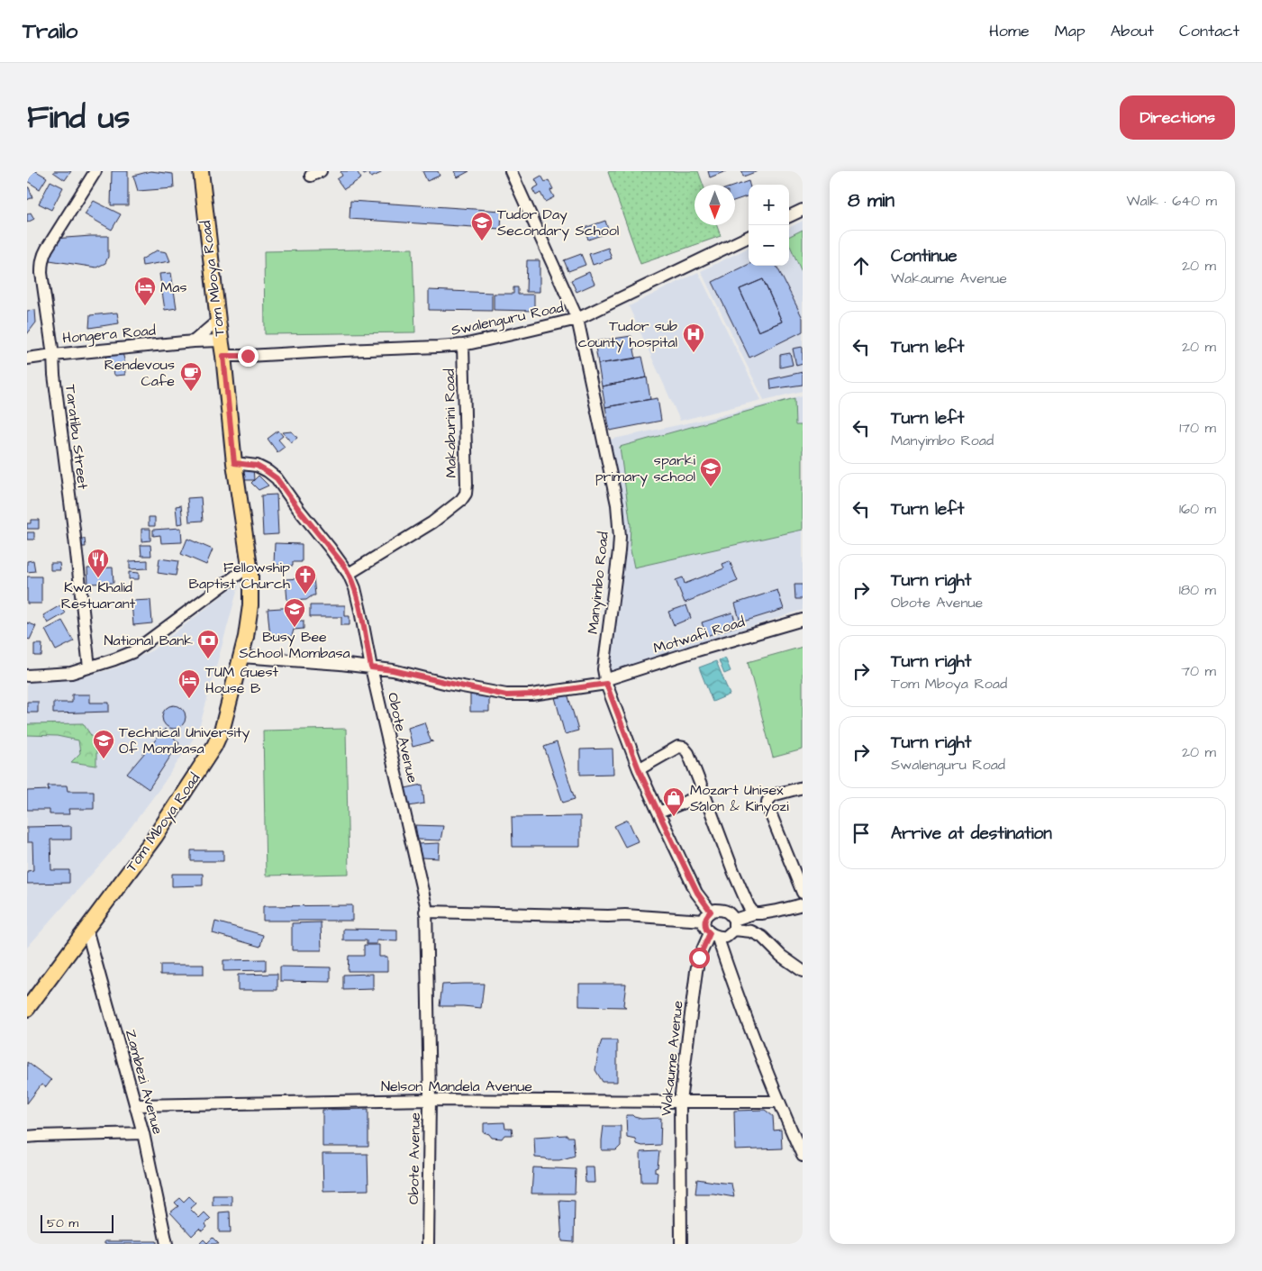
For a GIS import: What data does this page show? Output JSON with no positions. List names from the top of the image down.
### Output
{
  "streets": {
    "main road": ["Tom Mboya Road"],
    "street": [
      "Swalenguru Road",
      "Hongera Road",
      "Makaburini Road",
      "Taratibu Street",
      "Manyimbo Road",
      "Motwafi Road",
      "Obote Avenue",
      "Wakaume Avenue",
      "Zambezi Avenue",
      "Nelson Mandela Avenue"
    ]
  },
  "crossings": [
    ["Tom Mboya Road", "Swalenguru Road"],
    ["Tom Mboya Road", "Hongera Road"],
    ["Tom Mboya Road", "Motwafi Road"],
    ["Tom Mboya Road", "Obote Avenue"],
    ["Tom Mboya Road", "Zambezi Avenue"],
    ["Swalenguru Road", "Makaburini Road"],
    ["Swalenguru Road", "Manyimbo Road"],
    ["Hongera Road", "Taratibu Street"],
    ["Makaburini Road", "Obote Avenue"],
    ["Manyimbo Road", "Motwafi Road"],
    ["Manyimbo Road", "Wakaume Avenue"],
    ["Motwafi Road", "Obote Avenue"],
    ["Obote Avenue", "Nelson Mandela Avenue"],
    ["Wakaume Avenue", "Nelson Mandela Avenue"],
    ["Zambezi Avenue", "Nelson Mandela Avenue"]
  ],
  "places": {
    "school or university": [
      "Tudor Day Secondary School",
      "sparki primary school",
      "Busy Bee School Mombasa",
      "Technical University Of Mombasa"
    ],
    "hotel": ["Mas", "TUM Guest House B"],
    "hospital": ["Tudor sub county hospital"],
    "cafe": ["Rendevous Cafe"],
    "restaurant": ["Kwa Khalid Restuarant"],
    "church": ["Fellowship Baptist Church"],
    "bank": ["National Bank"],
    "shop": ["Mozart Unisex Salon & Kinyozi"]
  },
  "scale_bar": "50 m",
  "north": "bottom",
  "page": {
    "header": "Trailo",
    "nav": [
      "Home",
      "Map",
      "About",
      "Contact"
    ],
    "title": "Find us",
    "buttons": "Directions",
    "heading": ["8 min", "Walk · 640 m"],
    "map_buttons": ["+", "−"],
    "list": [
      ["Continue", "Wakaume Avenue", "20 m"],
      ["Turn left", "20 m"],
      ["Turn left", "Manyimbo Road", "170 m"],
      ["Turn left", "160 m"],
      ["Turn right", "Obote Avenue", "180 m"],
      ["Turn right", "Tom Mboya Road", "70 m"],
      ["Turn right", "Swalenguru Road", "20 m"],
      "Arrive at destination"
    ],
    "scale": "50 m"
  }
}
